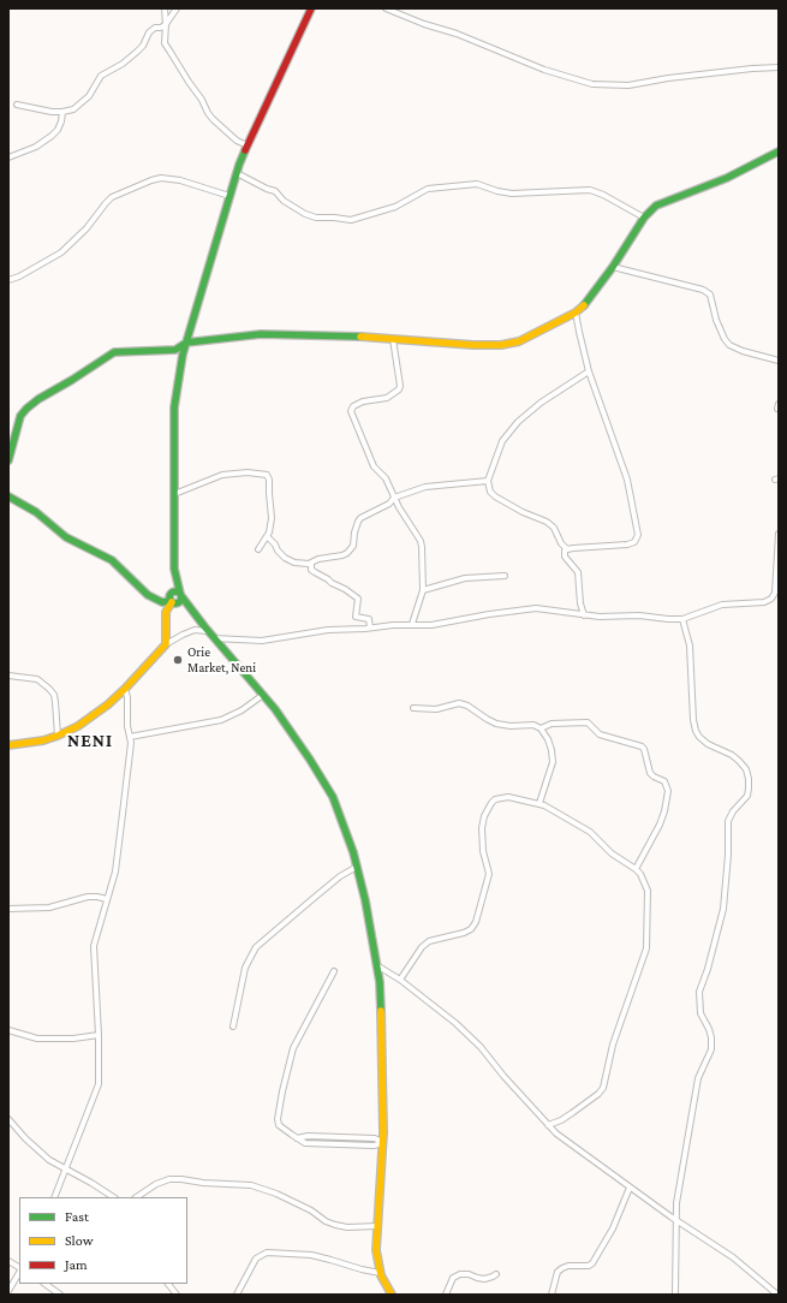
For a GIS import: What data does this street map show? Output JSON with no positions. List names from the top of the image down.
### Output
{
  "districts": ["NENI"],
  "places": ["Orie Market, Neni"],
  "legend": ["Fast", "Slow", "Jam"]
}
